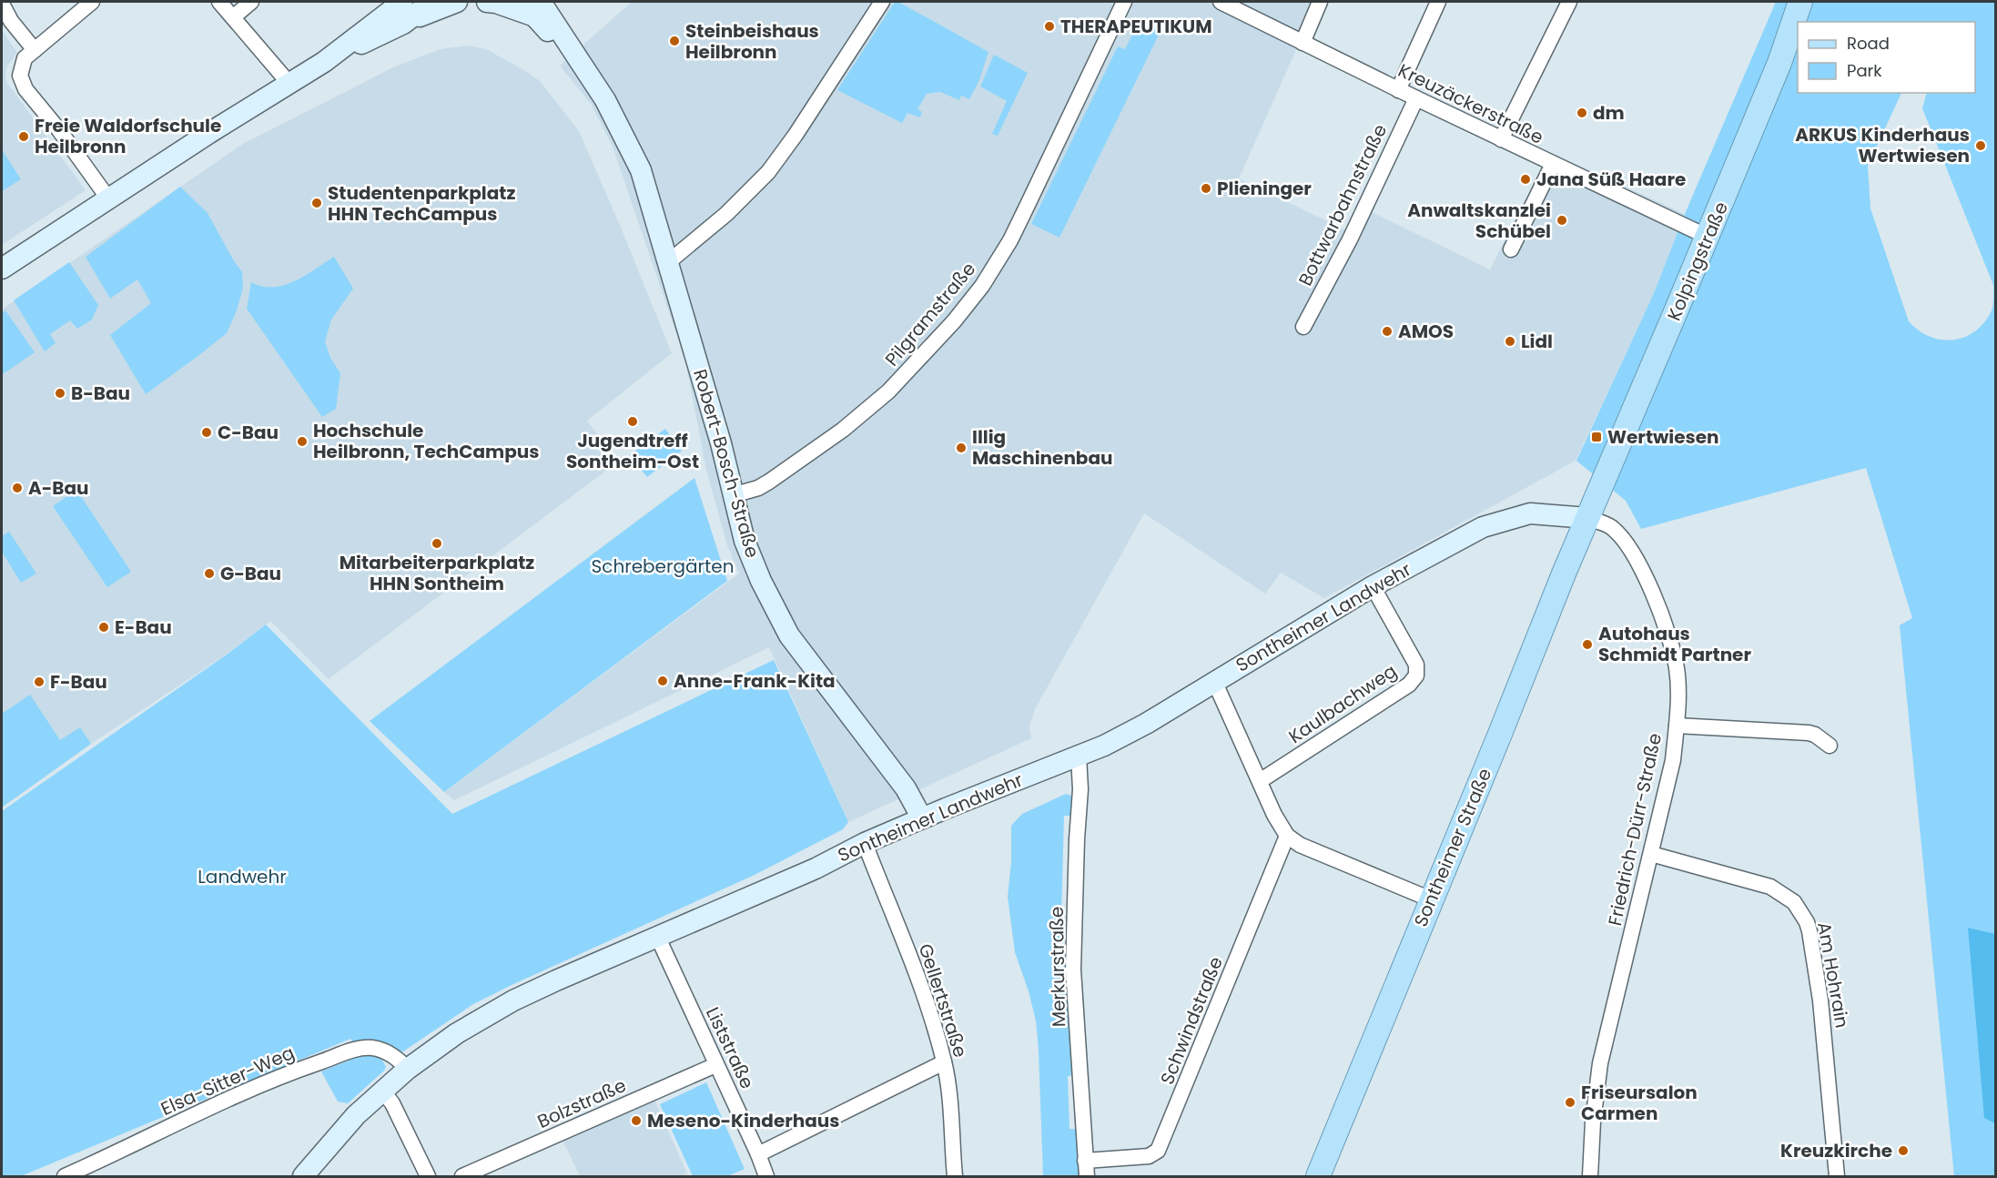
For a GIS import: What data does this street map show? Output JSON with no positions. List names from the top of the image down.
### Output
{
  "streets": {
    "main road": ["Kolpingstraße", "Sontheimer Straße"],
    "street": [
      "Kreuzäckerstraße",
      "Bottwarbahnstraße",
      "Pilgramstraße",
      "Robert-Bosch-Straße",
      "Sontheimer Landwehr",
      "Kaulbachweg",
      "Friedrich-Dürr-Straße",
      "Merkurstraße",
      "Am Hohrain",
      "Gellertstraße",
      "Schwindstraße",
      "Liststraße",
      "Elsa-Sitter-Weg",
      "Bolzstraße"
    ]
  },
  "crossings": [
    ["Kreuzäckerstraße", "Bottwarbahnstraße"],
    ["Kreuzäckerstraße", "Kolpingstraße"],
    ["Kolpingstraße", "Sontheimer Landwehr"],
    ["Kolpingstraße", "Friedrich-Dürr-Straße"],
    ["Kolpingstraße", "Sontheimer Straße"],
    ["Pilgramstraße", "Robert-Bosch-Straße"],
    ["Robert-Bosch-Straße", "Sontheimer Landwehr"],
    ["Sontheimer Landwehr", "Kaulbachweg"],
    ["Sontheimer Landwehr", "Friedrich-Dürr-Straße"],
    ["Sontheimer Landwehr", "Sontheimer Straße"],
    ["Sontheimer Landwehr", "Merkurstraße"],
    ["Sontheimer Landwehr", "Gellertstraße"],
    ["Sontheimer Landwehr", "Liststraße"],
    ["Sontheimer Landwehr", "Elsa-Sitter-Weg"],
    ["Friedrich-Dürr-Straße", "Sontheimer Straße"],
    ["Friedrich-Dürr-Straße", "Am Hohrain"],
    ["Merkurstraße", "Schwindstraße"],
    ["Liststraße", "Bolzstraße"]
  ],
  "parks": ["Schrebergärten", "Landwehr"],
  "places": {
    "other": [
      "THERAPEUTIKUM",
      "Steinbeishaus Heilbronn",
      "dm",
      "Freie Waldorfschule Heilbronn",
      "ARKUS Kinderhaus Wertwiesen",
      "Jana Süß Haare",
      "Plieninger",
      "Studentenparkplatz HHN TechCampus",
      "Anwaltskanzlei Schübel",
      "AMOS",
      "Lidl",
      "B-Bau",
      "Jugendtreff Sontheim-Ost",
      "C-Bau",
      "Hochschule Heilbronn, TechCampus",
      "Illig Maschinenbau",
      "A-Bau",
      "Mitarbeiterparkplatz HHN Sontheim",
      "G-Bau",
      "E-Bau",
      "Autohaus Schmidt Partner",
      "Anne-Frank-Kita",
      "F-Bau",
      "Friseursalon Carmen",
      "Meseno-Kinderhaus",
      "Kreuzkirche"
    ],
    "transit": ["Wertwiesen"]
  },
  "legend": ["Road", "Park"]
}
